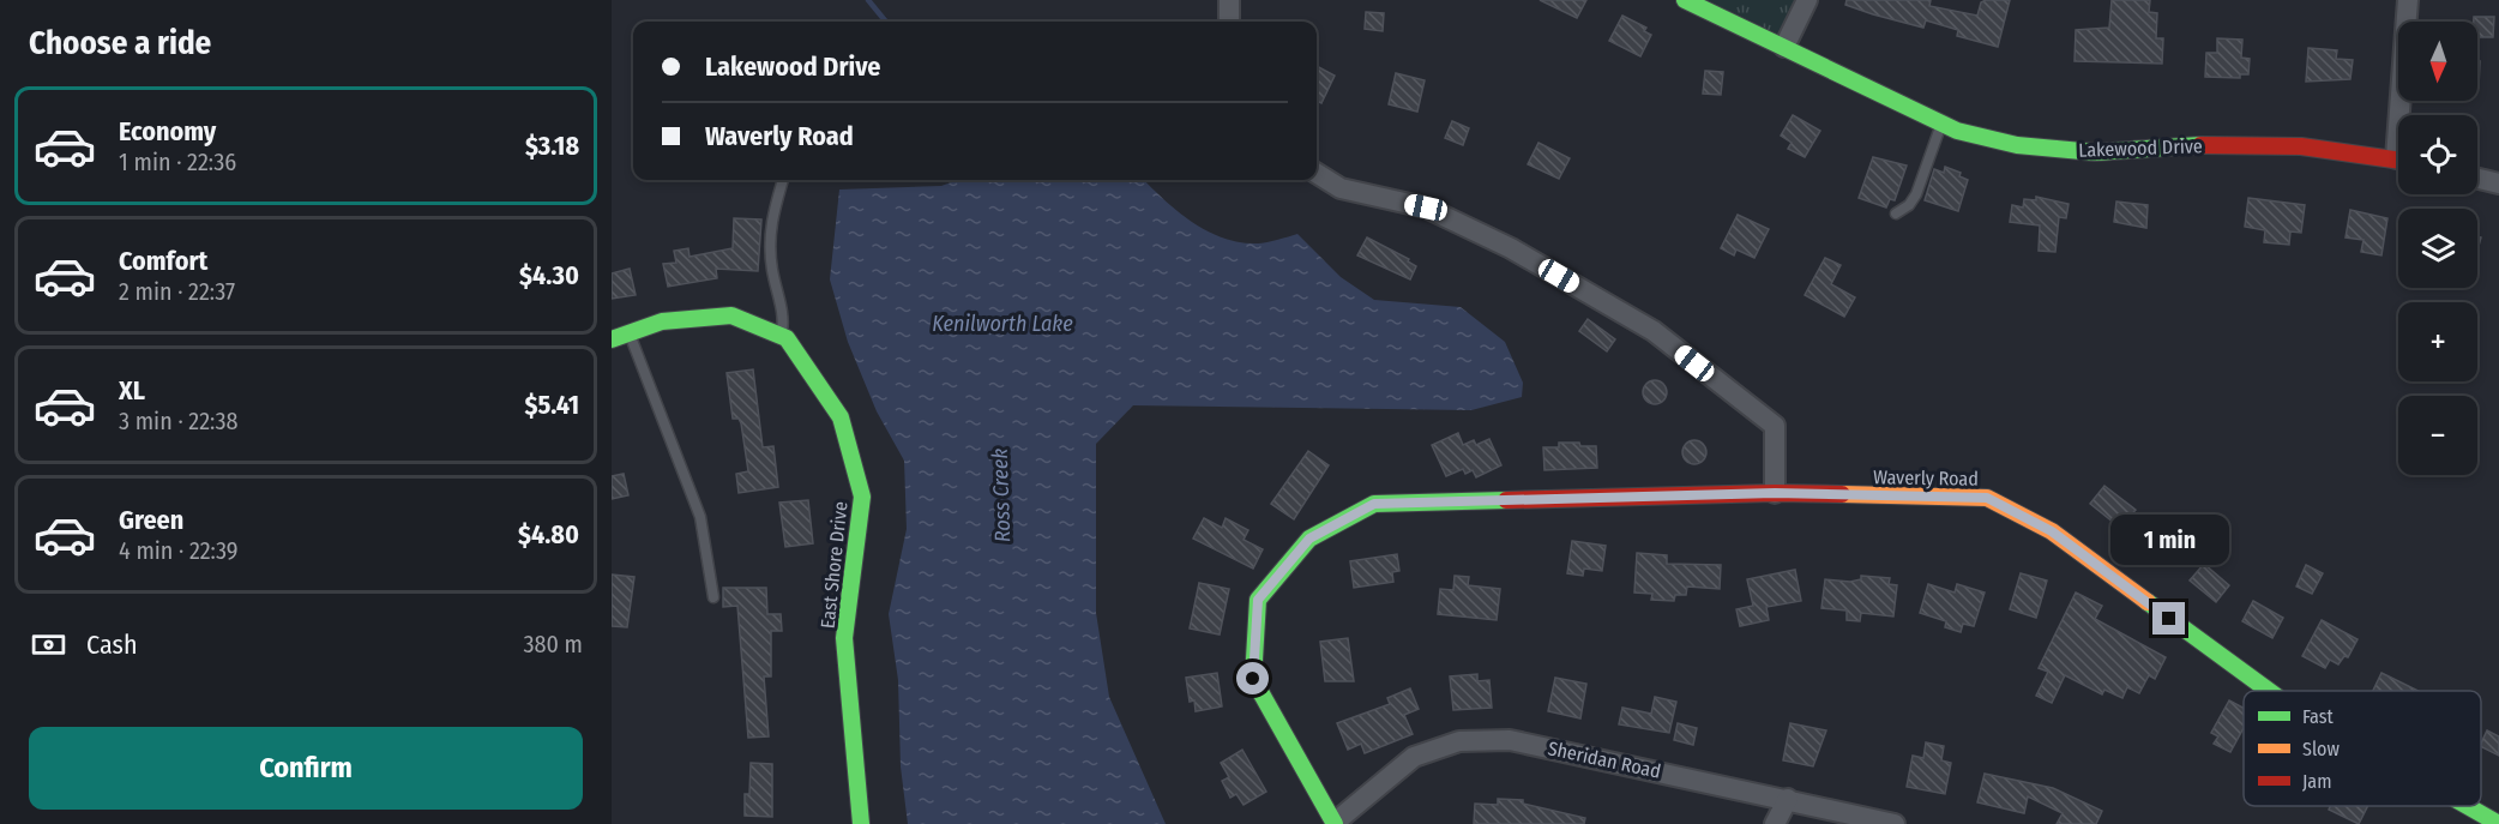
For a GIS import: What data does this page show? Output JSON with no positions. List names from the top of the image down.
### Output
{
  "streets": {
    "street": [
      "Lakewood Drive",
      "Waverly Road",
      "East Shore Drive",
      "Sheridan Road"
    ]
  },
  "water": ["Kenilworth Lake", "Ross Creek"],
  "legend": ["Fast", "Slow", "Jam"],
  "north": "bottom",
  "page": {
    "heading": "Choose a ride",
    "map_buttons": ["+", "−"],
    "banner": ["Lakewood Drive", "Waverly Road"],
    "list": [
      {
        "name": "Economy",
        "note": "1 min · 22:36",
        "value": "$3.18"
      },
      {
        "name": "Comfort",
        "note": "2 min · 22:37",
        "value": "$4.30"
      },
      {
        "name": "XL",
        "note": "3 min · 22:38",
        "value": "$5.41"
      },
      {
        "name": "Green",
        "note": "4 min · 22:39",
        "value": "$4.80"
      }
    ],
    "bubble": "1 min",
    "pay": ["Cash", "380 m"],
    "buttons": "Confirm"
  }
}
